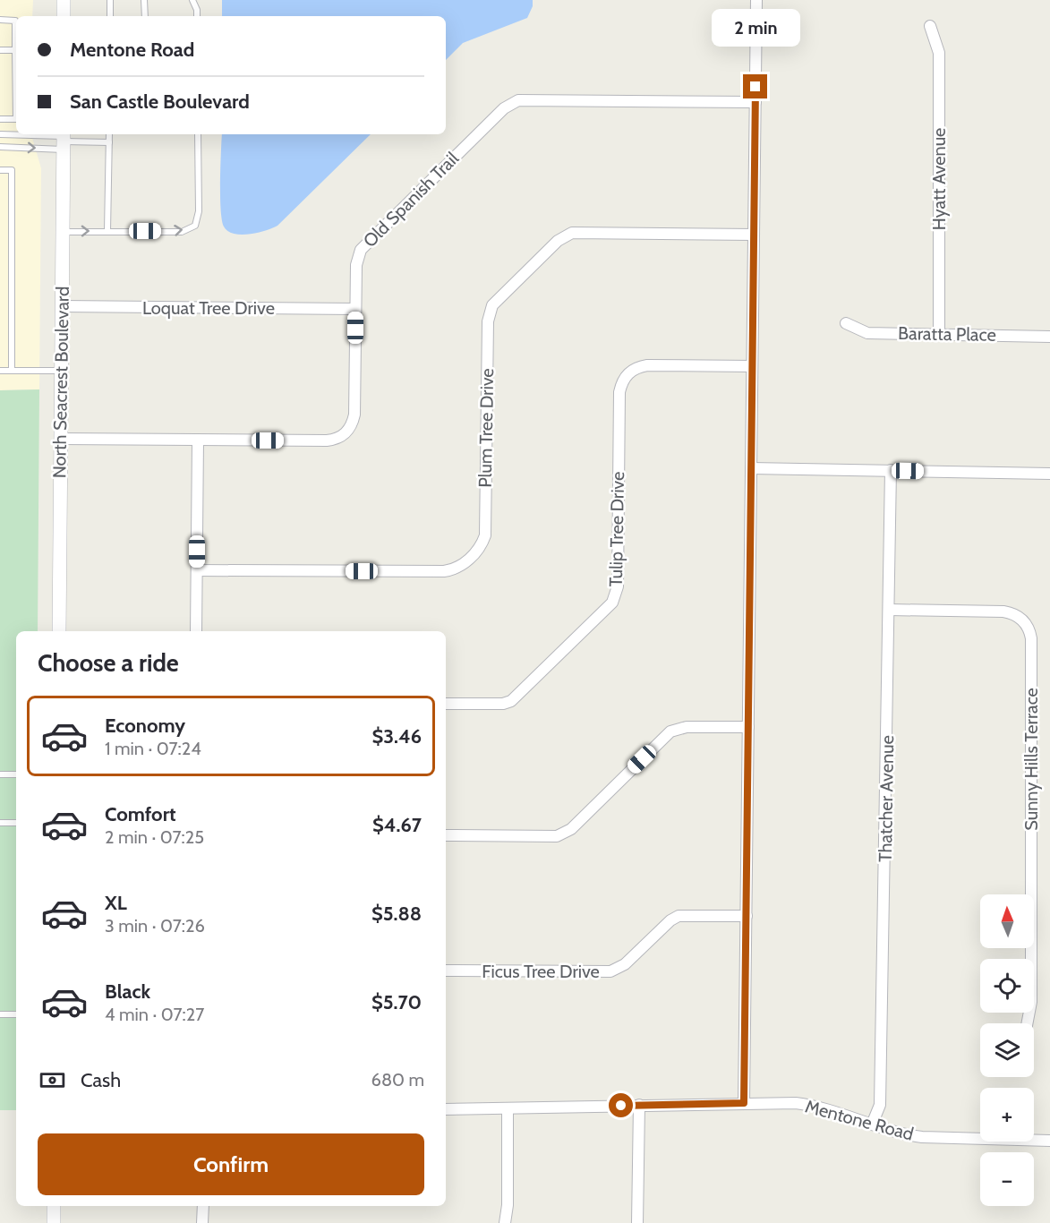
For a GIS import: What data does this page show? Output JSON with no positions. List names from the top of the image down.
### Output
{
  "streets": {
    "street": [
      "Hyatt Avenue",
      "Old Spanish Trail",
      "Loquat Tree Drive",
      "Baratta Place",
      "North Seacrest Boulevard",
      "Plum Tree Drive",
      "Tulip Tree Drive",
      "Sunny Hills Terrace",
      "Thatcher Avenue",
      "Ficus Tree Drive",
      "Mentone Road"
    ]
  },
  "crossings": [
    ["Hyatt Avenue", "Baratta Place"],
    ["Old Spanish Trail", "Loquat Tree Drive"],
    ["Old Spanish Trail", "North Seacrest Boulevard"],
    ["Loquat Tree Drive", "North Seacrest Boulevard"],
    ["Sunny Hills Terrace", "Thatcher Avenue"],
    ["Thatcher Avenue", "Mentone Road"]
  ],
  "north": "top",
  "page": {
    "bubble": "2 min",
    "banner": ["Mentone Road", "San Castle Boulevard"],
    "heading": "Choose a ride",
    "list": [
      {
        "name": "Economy",
        "note": "1 min · 07:24",
        "value": "$3.46"
      },
      {
        "name": "Comfort",
        "note": "2 min · 07:25",
        "value": "$4.67"
      },
      {
        "name": "XL",
        "note": "3 min · 07:26",
        "value": "$5.88"
      },
      {
        "name": "Black",
        "note": "4 min · 07:27",
        "value": "$5.70"
      }
    ],
    "map_buttons": ["+", "−"],
    "pay": ["Cash", "680 m"],
    "buttons": "Confirm"
  }
}
